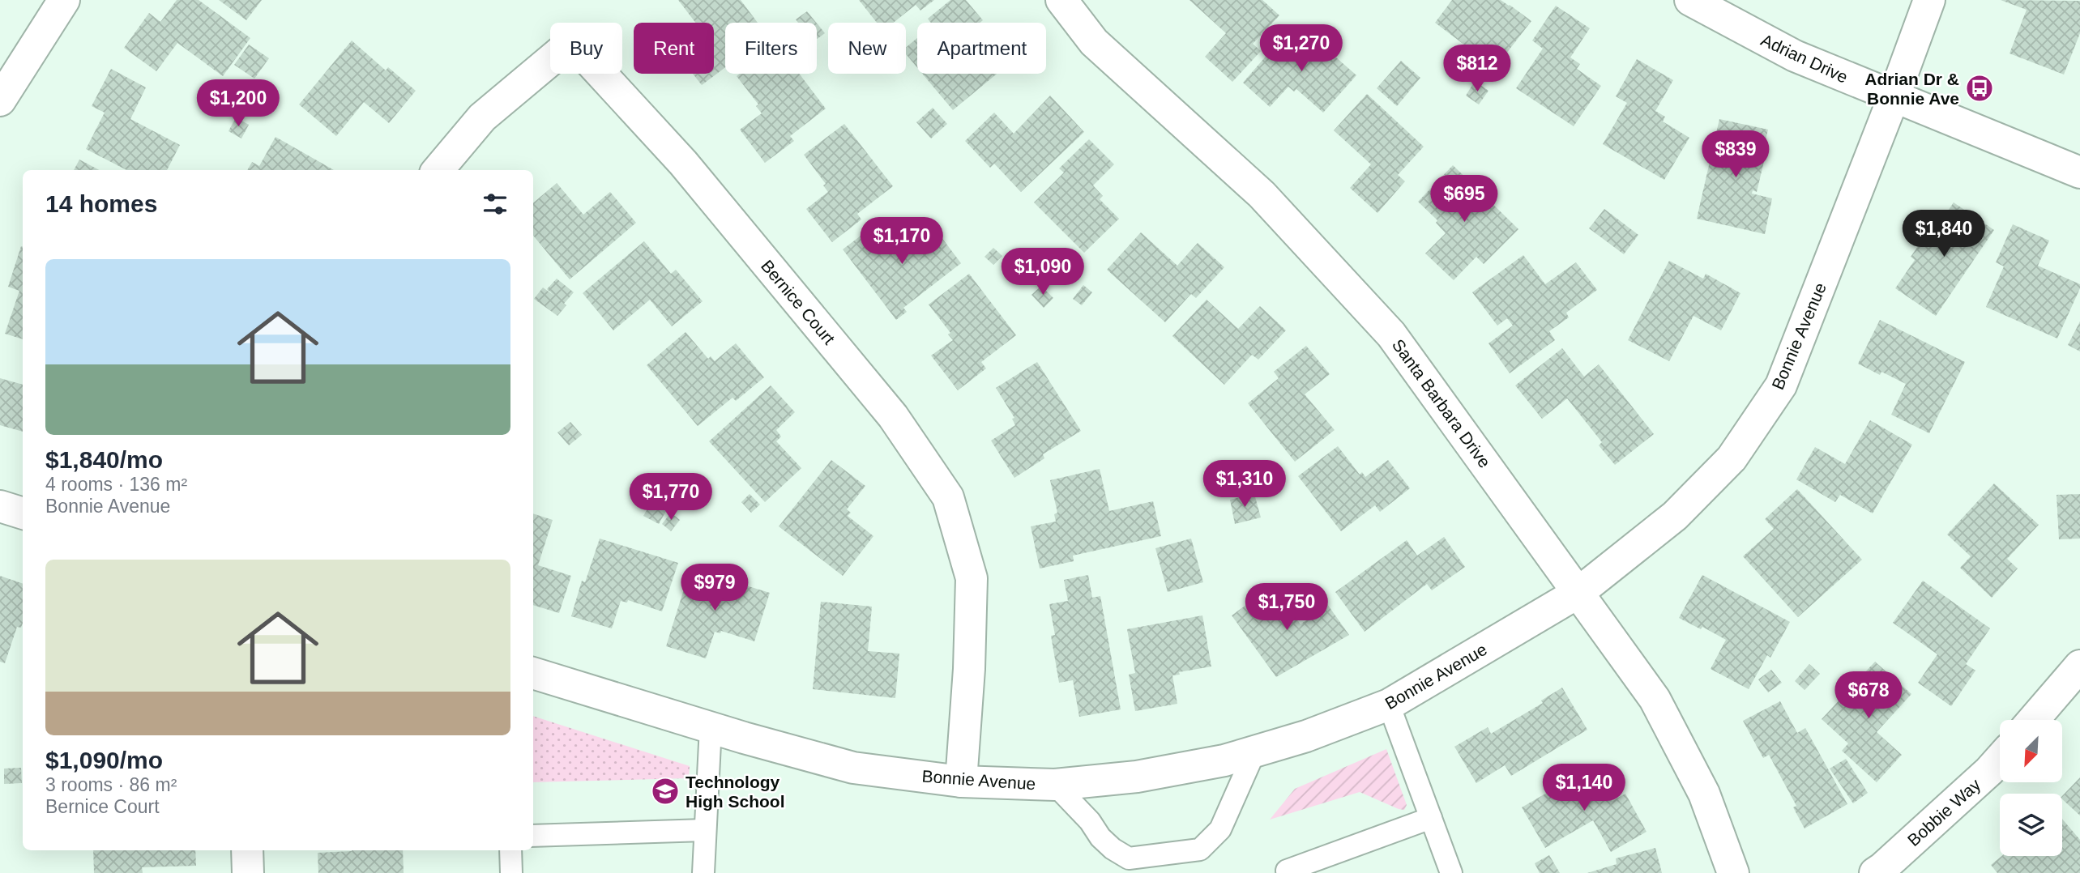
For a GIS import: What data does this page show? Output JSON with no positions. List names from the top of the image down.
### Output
{
  "streets": {
    "street": [
      "Adrian Drive",
      "Bernice Court",
      "Bonnie Avenue",
      "Santa Barbara Drive",
      "Bobbie Way"
    ]
  },
  "crossings": [
    ["Adrian Drive", "Bonnie Avenue"],
    ["Bernice Court", "Bonnie Avenue"],
    ["Bonnie Avenue", "Santa Barbara Drive"]
  ],
  "places": {
    "bus stop": ["Adrian Dr & Bonnie Ave"],
    "school or university": ["Technology High School"]
  },
  "north": "bottom left",
  "page": {
    "chip": [
      "Buy",
      "Rent",
      "Filters",
      "New",
      "Apartment"
    ],
    "price": [
      "$1,270",
      "$812",
      "$1,200",
      "$839",
      "$695",
      "$1,840",
      "$1,170",
      "$1,090",
      "$1,310",
      "$1,770",
      "$979",
      "$1,750",
      "$678",
      "$1,140"
    ],
    "heading": "14 homes",
    "list": [
      {
        "name": "$1,840/mo",
        "note": "4 rooms · 136 m² · Bonnie Avenue"
      },
      {
        "name": "$1,090/mo",
        "note": "3 rooms · 86 m² · Bernice Court"
      }
    ]
  }
}
